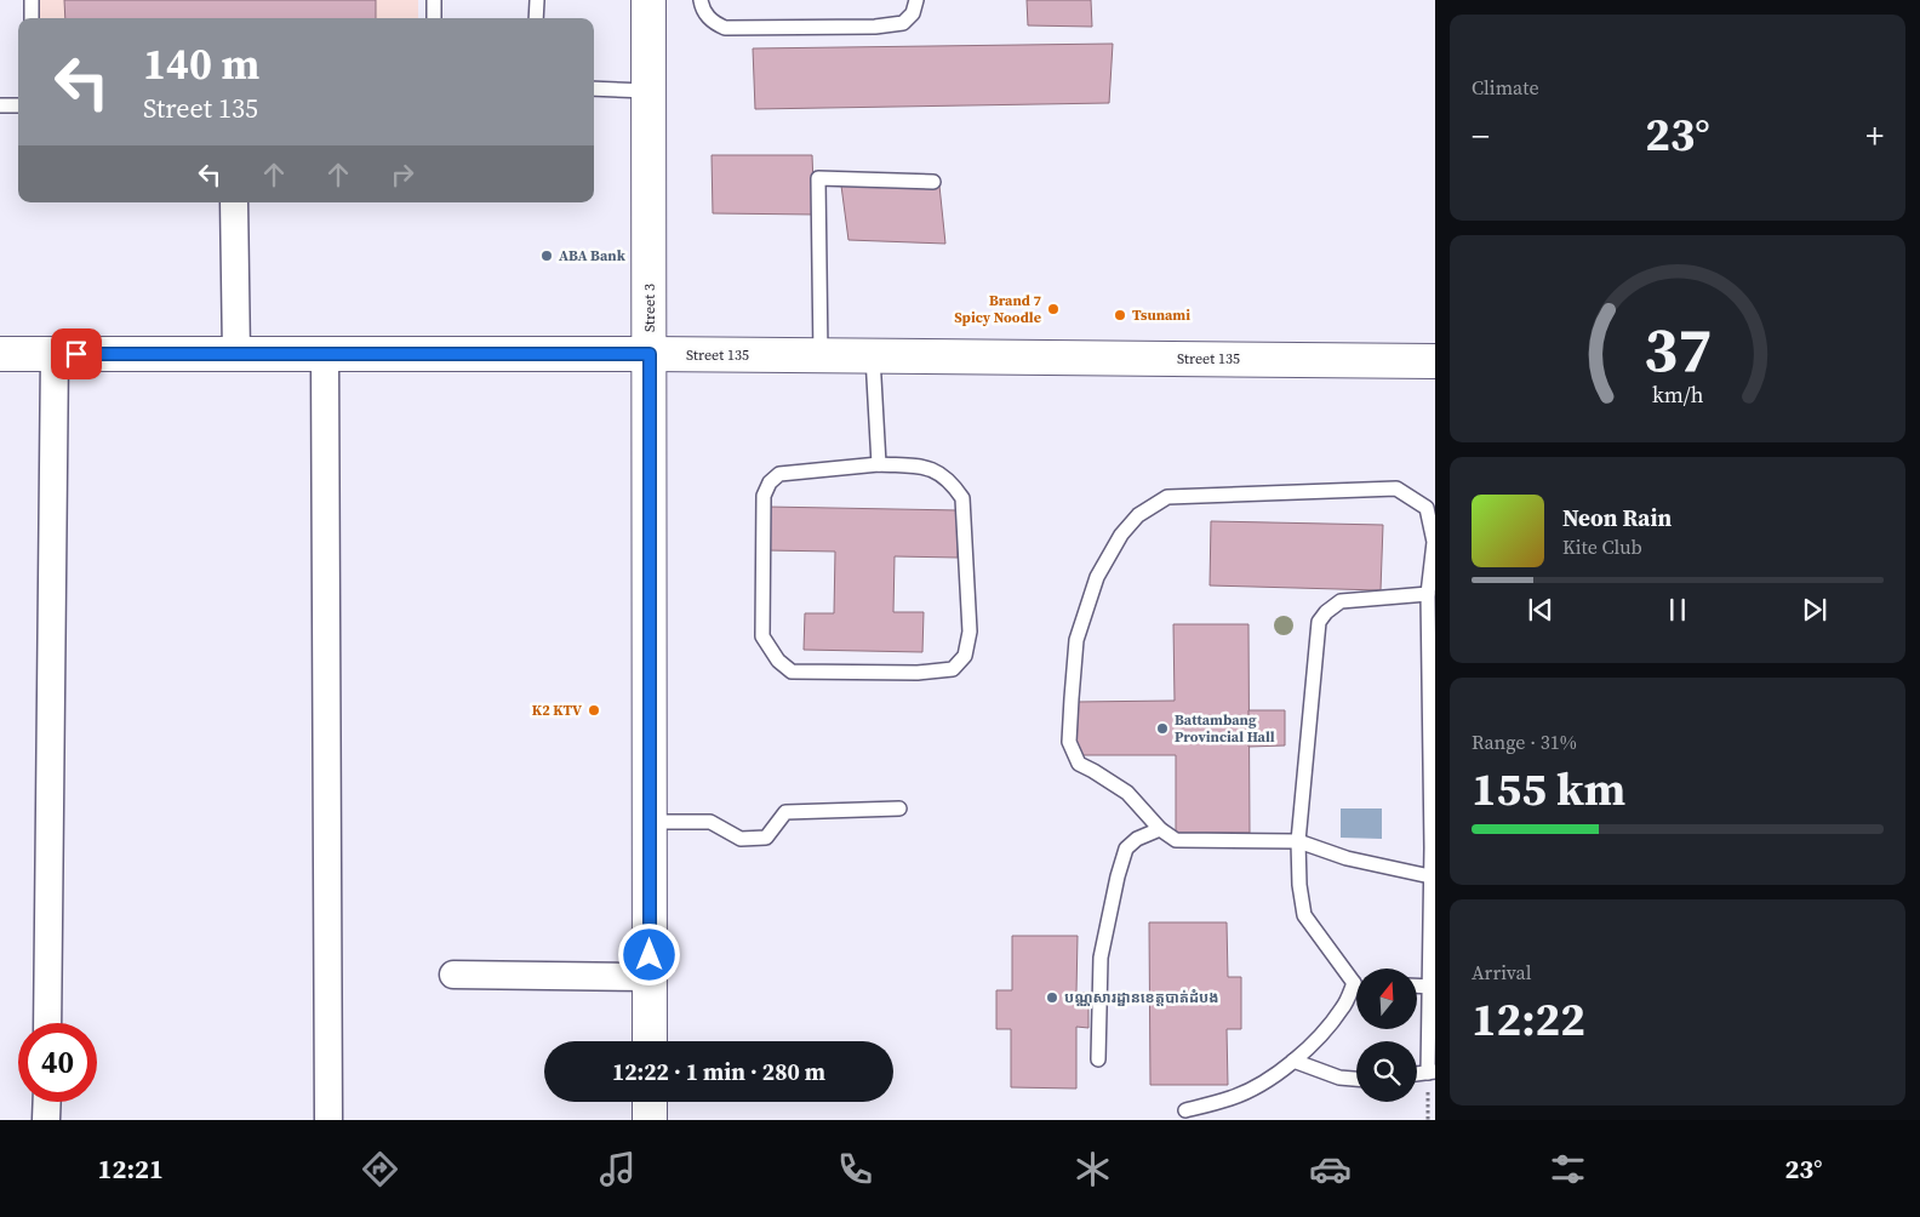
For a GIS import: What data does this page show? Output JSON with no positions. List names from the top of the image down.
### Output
{
  "streets": {
    "main road": ["Street 3", "Street 135"]
  },
  "crossings": [
    ["Street 3", "Street 135"]
  ],
  "places": [
    "ABA Bank",
    "Brand 7 Spicy Noodle",
    "Tsunami",
    "K2 KTV",
    "Battambang Provincial Hall",
    "បណ្ណសារដ្ឋានខេត្តបាត់ដំបង"
  ],
  "north": "top",
  "page": {
    "tile": [
      "Climate",
      ["Range · 31%", "155 km"],
      ["Arrival", "12:22"]
    ],
    "turn": ["140 m", "Street 135"],
    "heat": ["−", "23°", "+"],
    "song": ["Neon Rain", "Kite Club"],
    "limit": "40",
    "trip": "12:22 · 1 min · 280 m",
    "tabs": ["12:21", "23°"],
    "gauge": ["37", "km/h"]
  }
}
